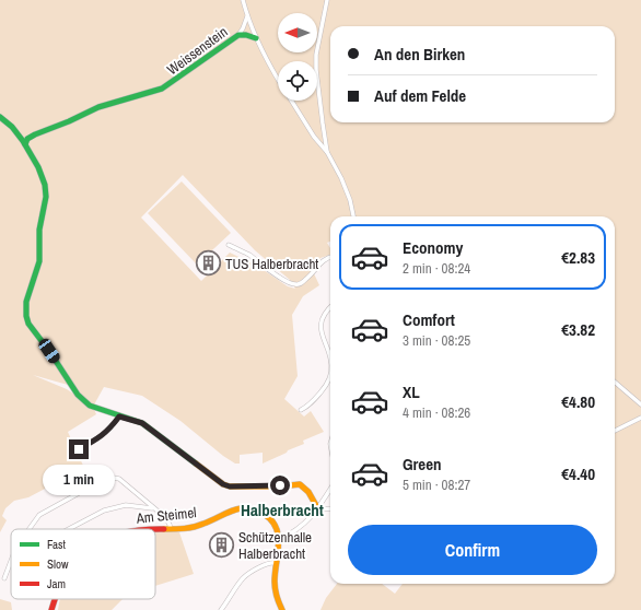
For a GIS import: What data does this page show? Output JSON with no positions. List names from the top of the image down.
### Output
{
  "streets": {
    "street": ["Weissenstein", "Am Steimel"]
  },
  "districts": ["Halberbracht"],
  "places": {
    "building": ["TUS Halberbracht", "Schützenhalle Halberbracht"]
  },
  "legend": ["Fast", "Slow", "Jam"],
  "north": "left",
  "page": {
    "banner": ["An den Birken", "Auf dem Felde"],
    "list": [
      {
        "name": "Economy",
        "note": "2 min · 08:24",
        "value": "€2.83"
      },
      {
        "name": "Comfort",
        "note": "3 min · 08:25",
        "value": "€3.82"
      },
      {
        "name": "XL",
        "note": "4 min · 08:26",
        "value": "€4.80"
      },
      {
        "name": "Green",
        "note": "5 min · 08:27",
        "value": "€4.40"
      }
    ],
    "bubble": "1 min",
    "buttons": "Confirm"
  }
}
